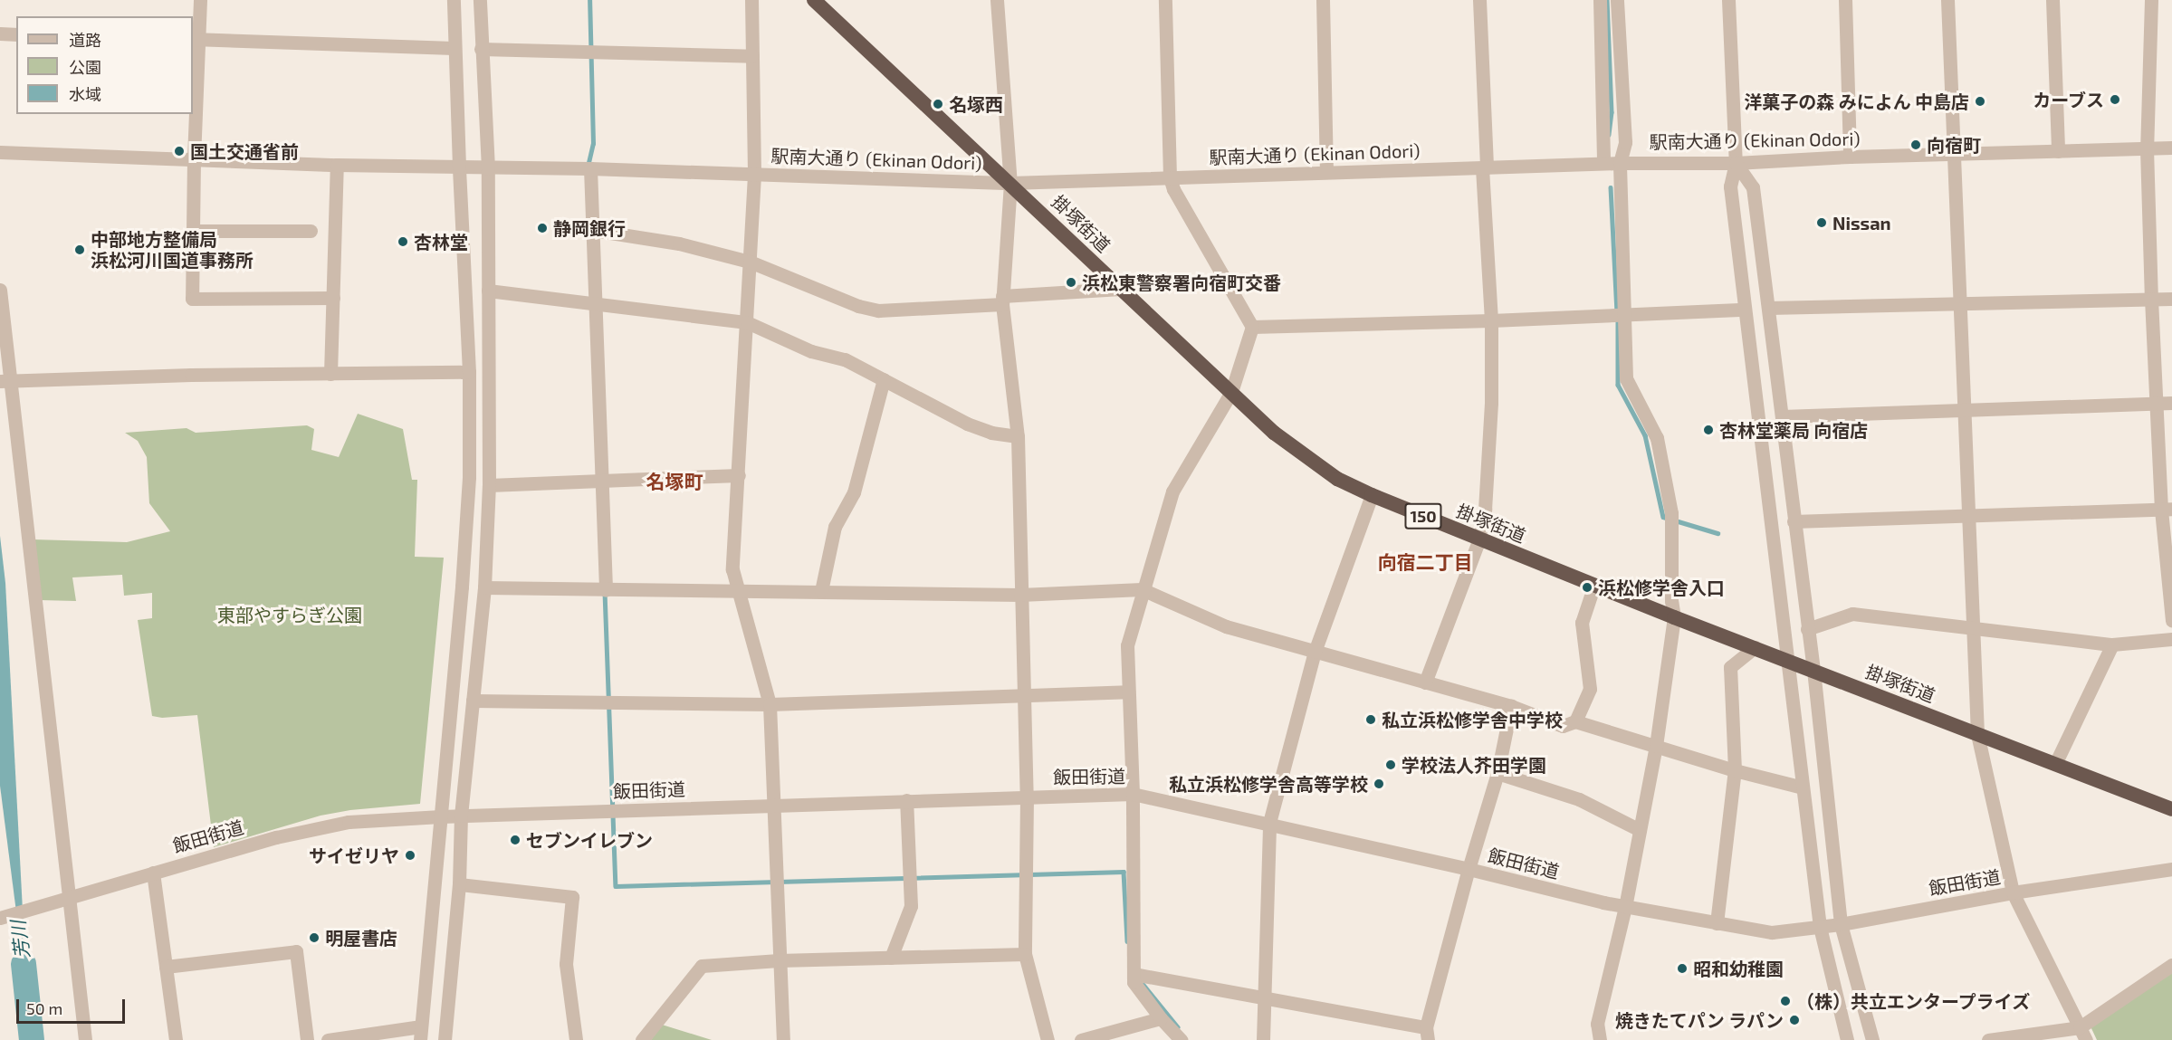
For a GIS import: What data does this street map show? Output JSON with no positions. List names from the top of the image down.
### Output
{
  "streets": {
    "highway": ["掛塚街道", "150"],
    "street": ["駅南大通り (Ekinan Odori)", "飯田街道"]
  },
  "crossings": [
    ["駅南大通り (Ekinan Odori)", "掛塚街道"]
  ],
  "districts": ["名塚町", "向宿二丁目"],
  "water": ["芳川"],
  "parks": ["東部やすらぎ公園"],
  "places": [
    "カーブス",
    "洋菓子の森 みによん 中島店",
    "名塚西",
    "向宿町",
    "国土交通省前",
    "Nissan",
    "静岡銀行",
    "杏林堂",
    "中部地方整備局 浜松河川国道事務所",
    "浜松東警察署向宿町交番",
    "杏林堂薬局 向宿店",
    "浜松修学舎入口",
    "私立浜松修学舎中学校",
    "学校法人芥田学園",
    "私立浜松修学舎高等学校",
    "セブンイレブン",
    "サイゼリヤ",
    "明屋書店",
    "昭和幼稚園",
    "（株）共立エンタープライズ",
    "焼きたてパン ラパン"
  ],
  "legend": ["道路", "公園", "水域"],
  "scale_bar": "50 m"
}
